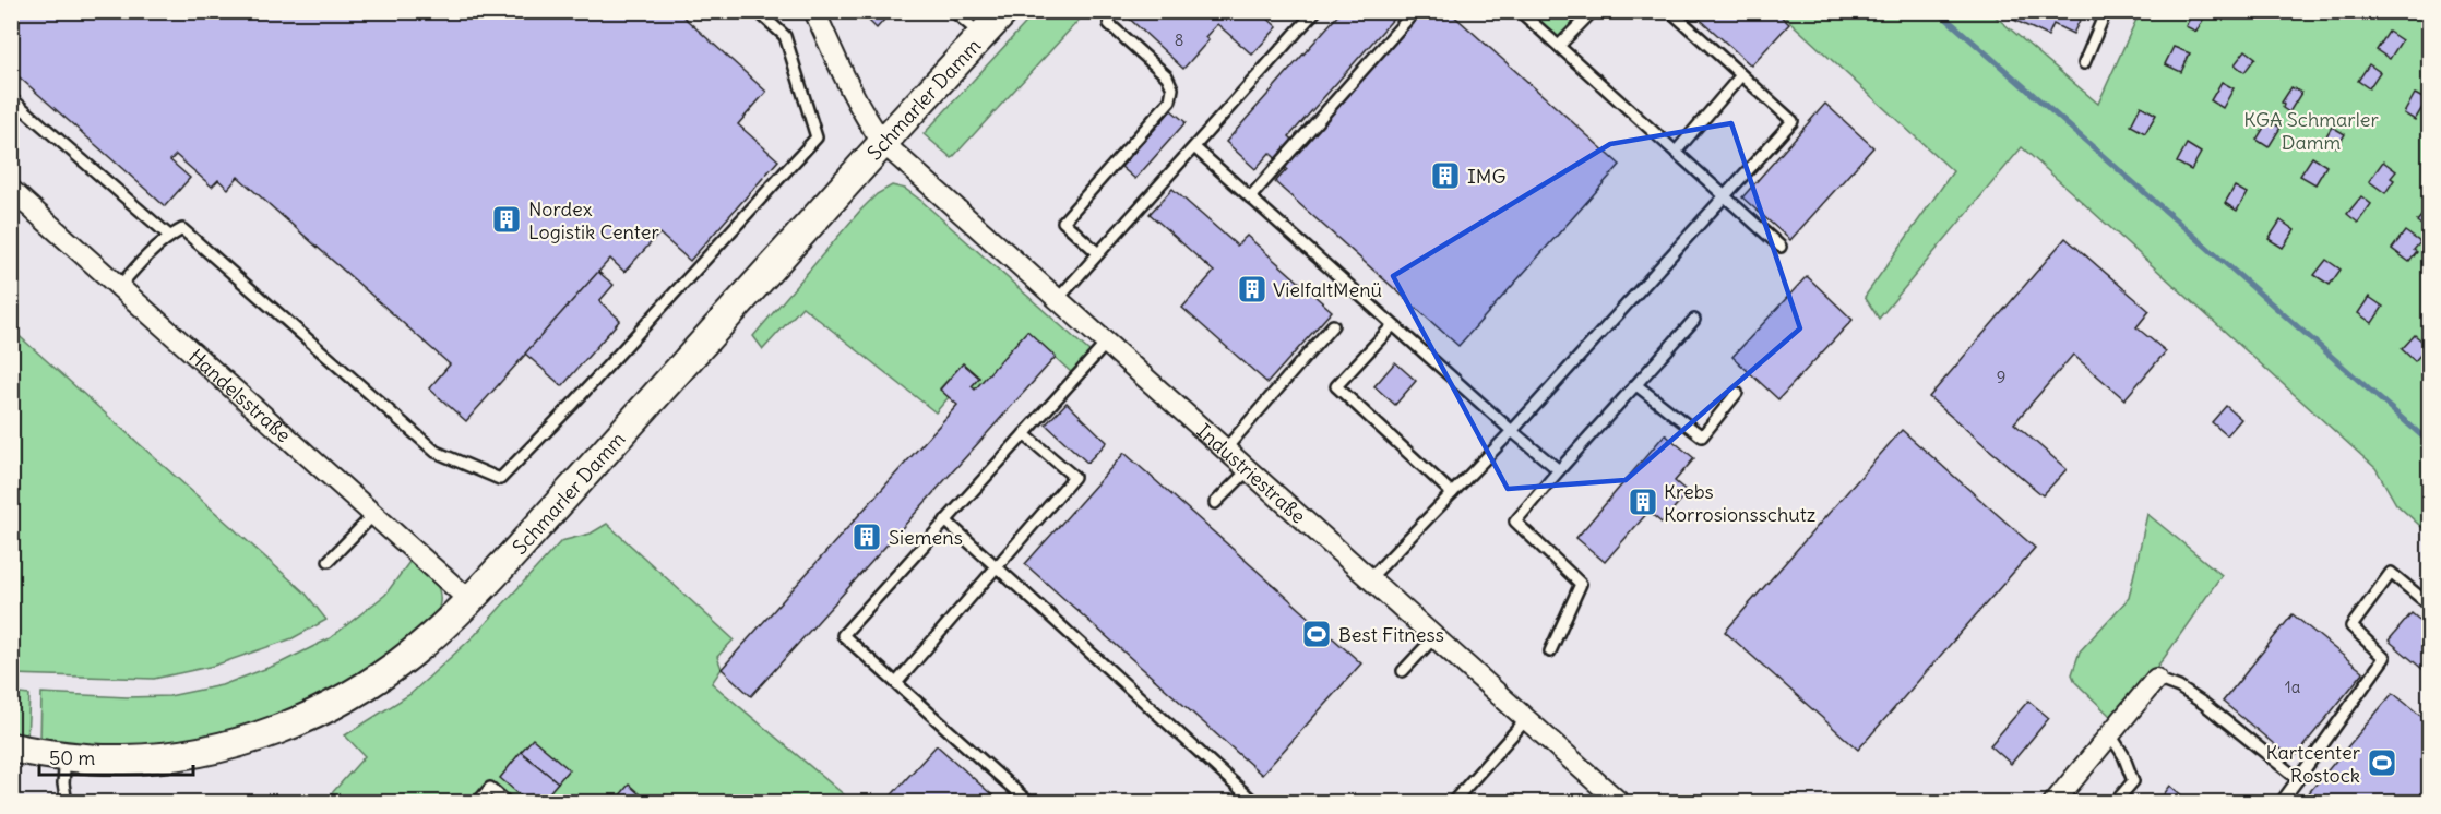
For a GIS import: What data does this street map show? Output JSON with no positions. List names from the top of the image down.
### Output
{
  "streets": {
    "street": ["Schmarler Damm", "Handelsstraße", "Industriestraße"]
  },
  "crossings": [
    ["Schmarler Damm", "Handelsstraße"],
    ["Schmarler Damm", "Industriestraße"]
  ],
  "parks": ["KGA Schmarler Damm"],
  "places": {
    "building": [
      "IMG",
      "Nordex Logistik Center",
      "VielfaltMenü",
      "Krebs Korrosionsschutz",
      "Siemens"
    ],
    "sports": ["Best Fitness", "Kartcenter Rostock"]
  },
  "house_numbers": ["8", "9", "1a"],
  "scale_bar": "50 m"
}
